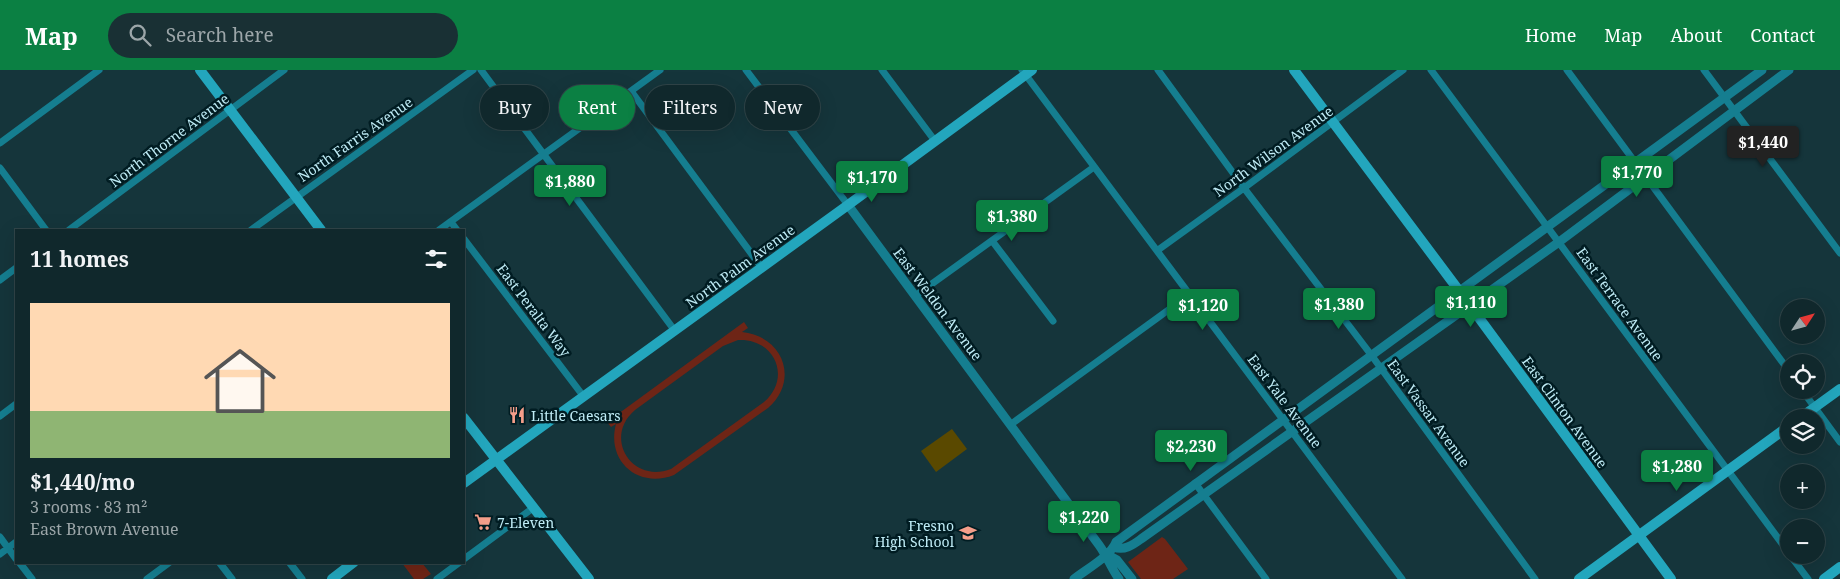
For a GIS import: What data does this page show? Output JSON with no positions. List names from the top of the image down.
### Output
{
  "streets": {
    "main road": ["North Palm Avenue", "East Clinton Avenue"],
    "street": [
      "North Farris Avenue",
      "North Thorne Avenue",
      "North Wilson Avenue",
      "East Weldon Avenue",
      "East Terrace Avenue",
      "East Peralta Way",
      "East Yale Avenue",
      "East Vassar Avenue"
    ]
  },
  "crossings": [
    ["North Wilson Avenue", "East Yale Avenue"],
    ["North Wilson Avenue", "East Clinton Avenue"],
    ["North Wilson Avenue", "East Vassar Avenue"],
    ["North Palm Avenue", "East Weldon Avenue"],
    ["North Palm Avenue", "East Peralta Way"],
    ["North Palm Avenue", "East Yale Avenue"]
  ],
  "places": {
    "restaurant": ["Little Caesars"],
    "supermarket": ["7-Eleven"],
    "school or university": ["Fresno High School"]
  },
  "north": "top right",
  "page": {
    "header": "Map",
    "search": "Search here",
    "nav": [
      "Home",
      "Map",
      "About",
      "Contact"
    ],
    "chip": [
      "Buy",
      "Rent",
      "Filters",
      "New"
    ],
    "price": [
      "$1,440",
      "$1,770",
      "$1,170",
      "$1,880",
      "$1,380",
      "$1,110",
      "$1,380",
      "$1,120",
      "$2,230",
      "$1,280",
      "$1,220"
    ],
    "heading": "11 homes",
    "list": [
      {
        "name": "$1,440/mo",
        "note": "3 rooms · 83 m² · East Brown Avenue"
      }
    ],
    "map_buttons": ["+", "−"]
  }
}
